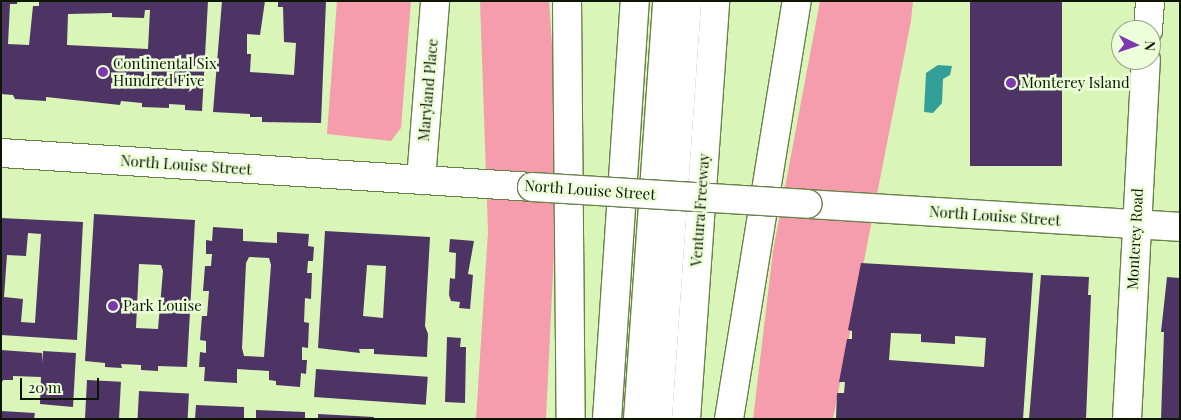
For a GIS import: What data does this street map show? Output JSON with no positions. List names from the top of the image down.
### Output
{
  "streets": {
    "main road": [
      "Maryland Place",
      "North Louise Street",
      "Ventura Freeway",
      "Monterey Road"
    ]
  },
  "crossings": [
    ["Maryland Place", "North Louise Street"],
    ["North Louise Street", "Monterey Road"]
  ],
  "places": ["Continental Six Hundred Five", "Monterey Island", "Park Louise"],
  "scale_bar": "20 m",
  "north": "right"
}
